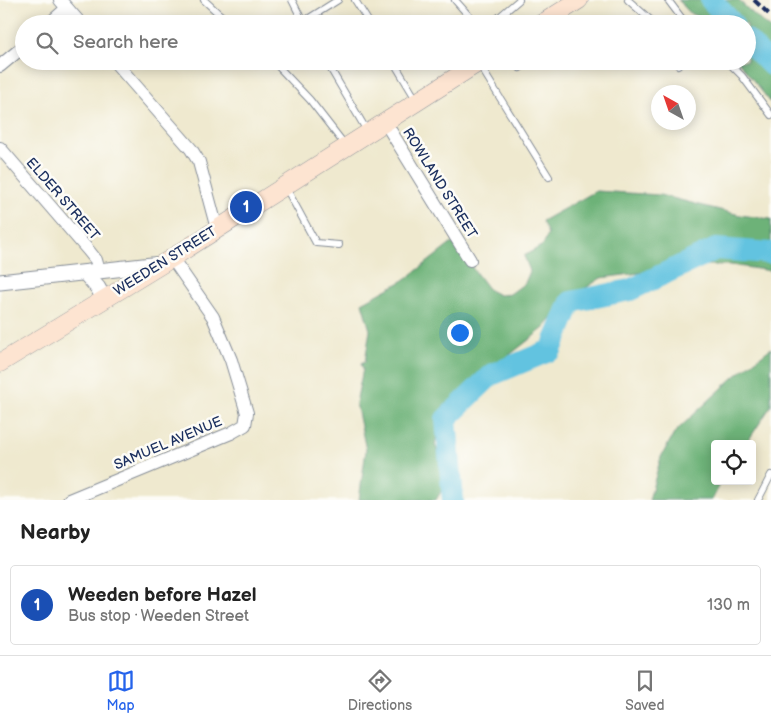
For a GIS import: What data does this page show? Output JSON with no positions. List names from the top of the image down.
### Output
{
  "streets": {
    "main road": ["WEEDEN STREET"],
    "street": ["ROWLAND STREET", "ELDER STREET", "SAMUEL AVENUE"]
  },
  "crossings": [
    ["ROWLAND STREET", "WEEDEN STREET"],
    ["WEEDEN STREET", "SAMUEL AVENUE"]
  ],
  "north": "top left",
  "page": {
    "search": "Search here",
    "pins": "1",
    "heading": "Nearby",
    "list": [
      {
        "mark": "1",
        "name": "Weeden before Hazel",
        "note": "Bus stop · Weeden Street",
        "value": "130 m"
      }
    ],
    "nav": ["Map", "Directions", "Saved"]
  }
}
